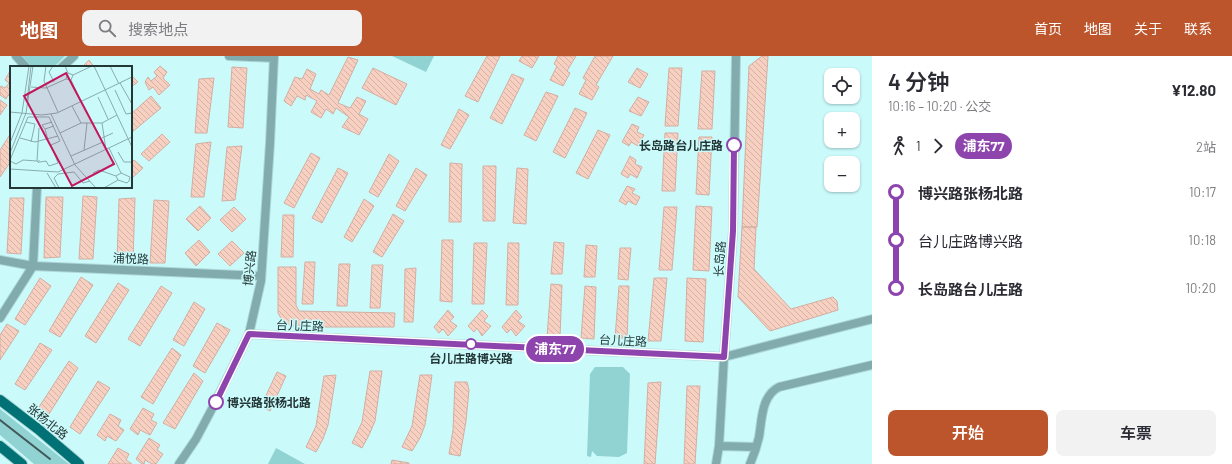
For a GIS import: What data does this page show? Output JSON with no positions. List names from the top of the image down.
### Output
{
  "streets": {
    "main road": ["张杨北路"],
    "street": [
      "浦悦路",
      "长岛路",
      "博兴路",
      "台儿庄路"
    ]
  },
  "crossings": [
    ["浦悦路", "博兴路"],
    ["长岛路", "台儿庄路"],
    ["博兴路", "台儿庄路"]
  ],
  "places": ["长岛路台儿庄路", "台儿庄路博兴路", "博兴路张杨北路"],
  "lines": ["bus line 浦东77"],
  "page": {
    "header": "地图",
    "search": "搜索地点",
    "nav": [
      "首页",
      "地图",
      "关于",
      "联系"
    ],
    "on_map": "浦东77",
    "heading": ["4 分钟", "10:16 – 10:20 · 公交", "¥12.80"],
    "map_buttons": ["+", "−"],
    "legs": ["1", "浦东77", "2站"],
    "list": [
      {
        "name": "博兴路张杨北路",
        "value": "10:17"
      },
      {
        "name": "台儿庄路博兴路",
        "value": "10:18"
      },
      {
        "name": "长岛路台儿庄路",
        "value": "10:20"
      }
    ],
    "buttons": ["开始", "车票"]
  }
}
